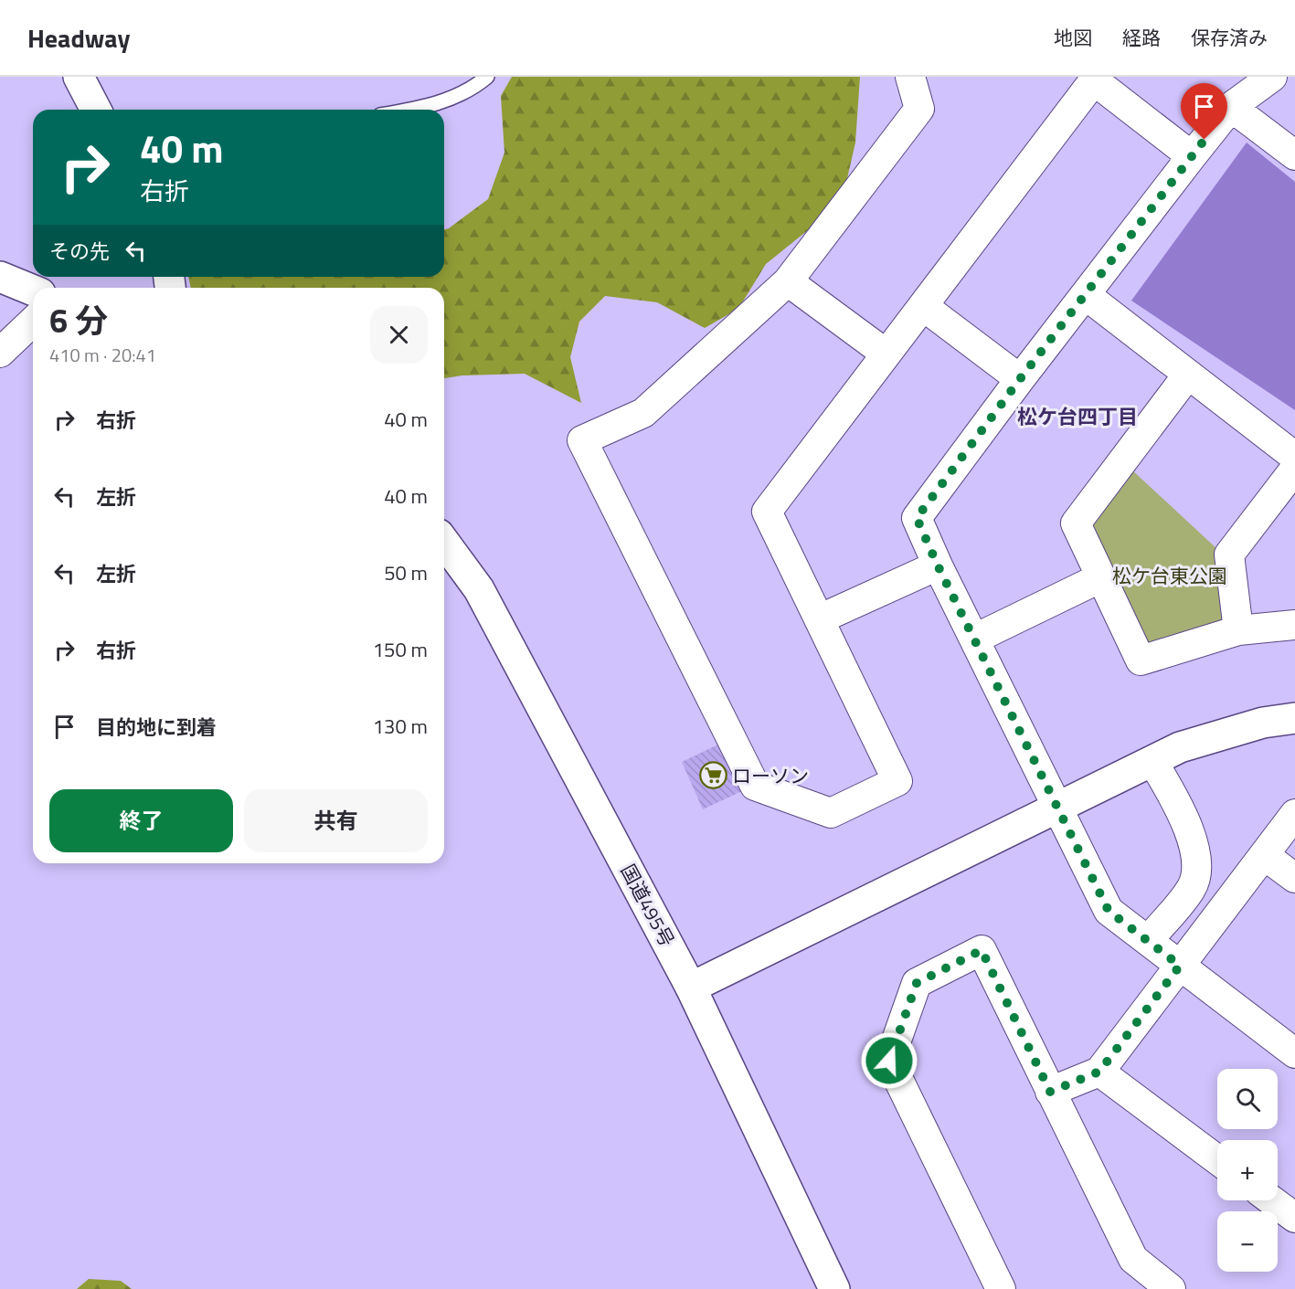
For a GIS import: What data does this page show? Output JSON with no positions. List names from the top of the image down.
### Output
{
  "streets": {
    "main road": ["国道495号"]
  },
  "districts": ["松ケ台四丁目"],
  "parks": ["松ケ台東公園"],
  "places": {
    "supermarket": ["ローソン"]
  },
  "page": {
    "header": "Headway",
    "nav": ["地図", "経路", "保存済み"],
    "turn": ["40 m", "右折"],
    "then": "その先",
    "heading": ["6 分", "410 m · 20:41"],
    "list": [
      {
        "name": "右折",
        "value": "40 m"
      },
      {
        "name": "左折",
        "value": "40 m"
      },
      {
        "name": "左折",
        "value": "50 m"
      },
      {
        "name": "右折",
        "value": "150 m"
      },
      {
        "name": "目的地に到着",
        "value": "130 m"
      }
    ],
    "buttons": ["終了", "共有"],
    "map_buttons": ["+", "−"]
  }
}
